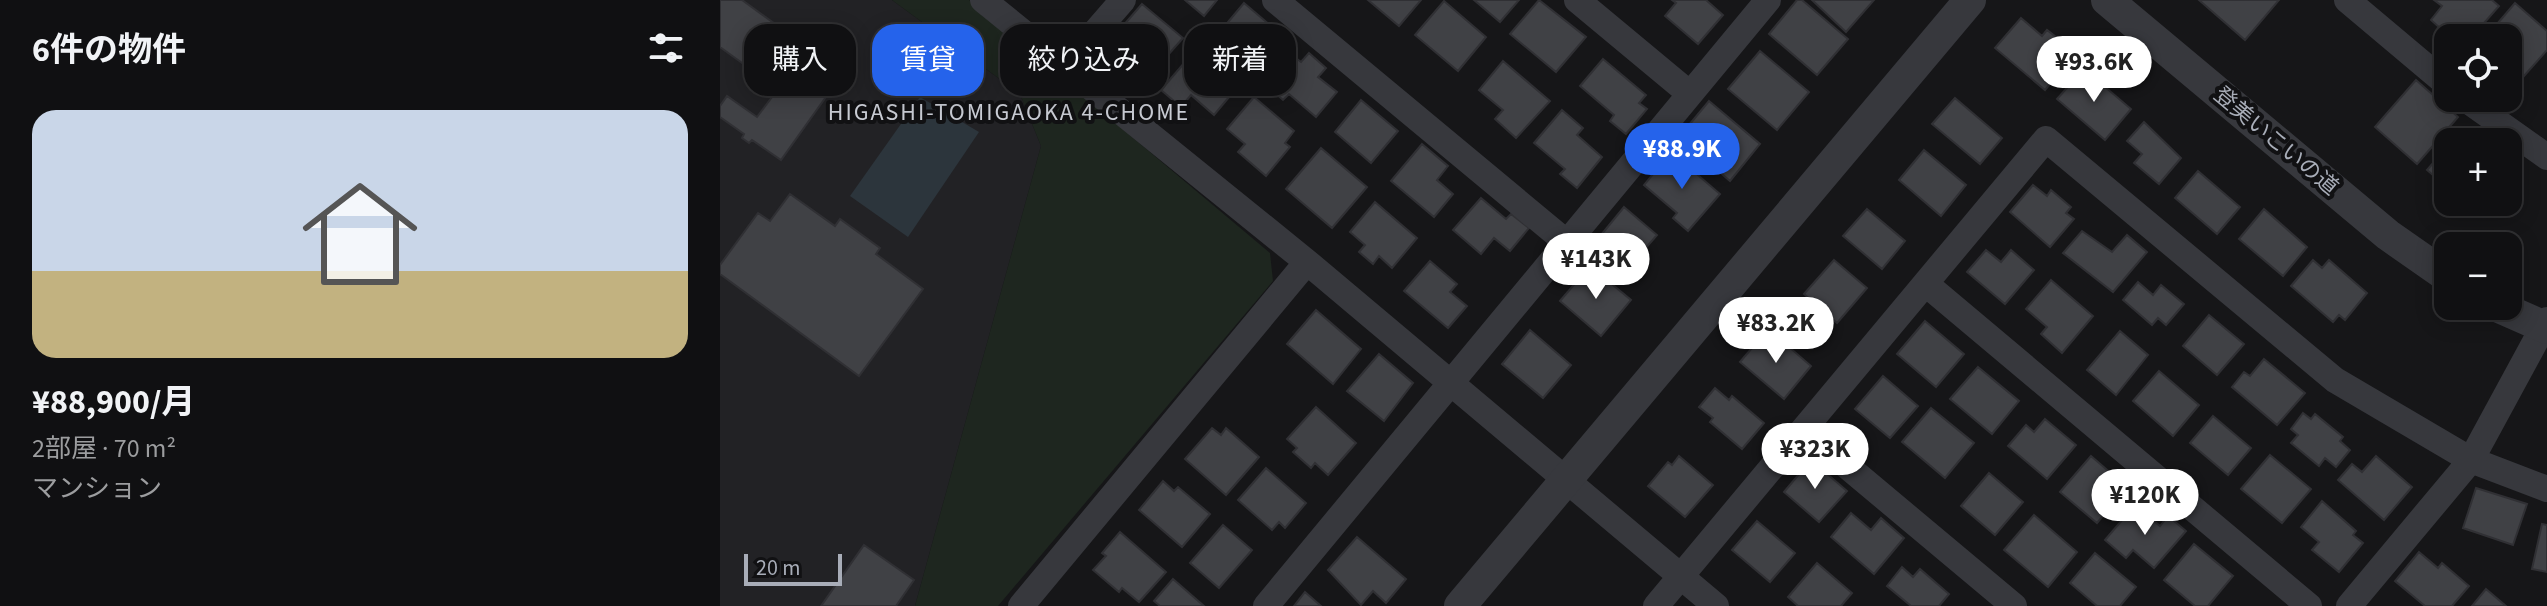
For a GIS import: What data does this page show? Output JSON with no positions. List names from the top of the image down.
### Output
{
  "streets": {
    "street": ["登美いこいの道"]
  },
  "districts": ["HIGASHI-TOMIGAOKA 4-CHOME"],
  "scale_bar": "20 m",
  "page": {
    "heading": "6件の物件",
    "map_buttons": ["+", "−"],
    "chip": [
      "購入",
      "賃貸",
      "絞り込み",
      "新着"
    ],
    "price": [
      "¥93.6K",
      "¥88.9K",
      "¥143K",
      "¥83.2K",
      "¥323K",
      "¥120K"
    ],
    "list": [
      {
        "name": "¥88,900/月",
        "note": "2部屋 · 70 m² · マンション"
      }
    ],
    "scale": "20 m"
  }
}
